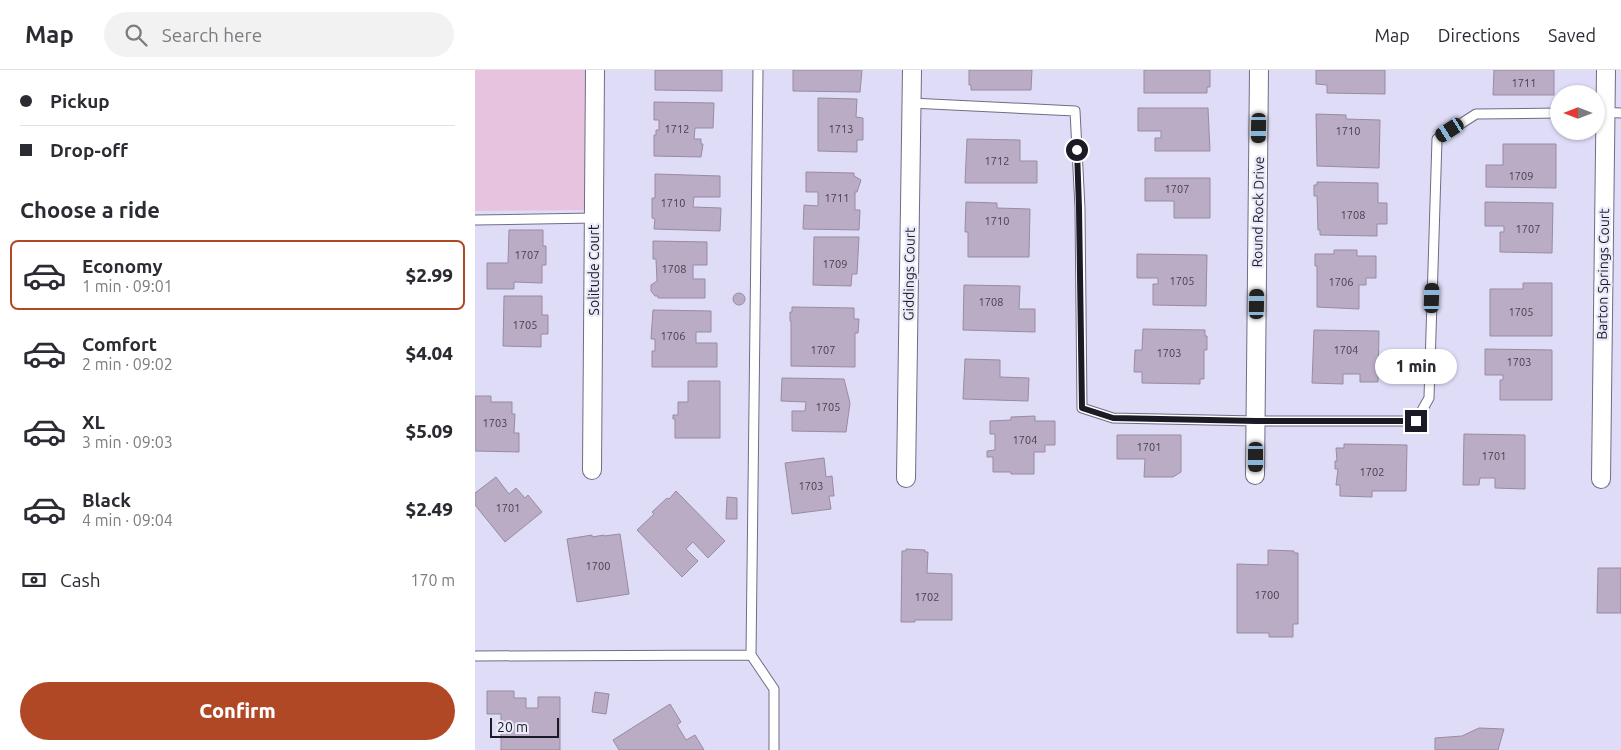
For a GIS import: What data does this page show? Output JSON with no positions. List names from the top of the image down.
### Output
{
  "streets": {
    "street": [
      "Round Rock Drive",
      "Solitude Court",
      "Giddings Court",
      "Barton Springs Court"
    ]
  },
  "house_numbers": [
    "1711",
    "1712",
    "1713",
    "1710",
    "1712",
    "1709",
    "1707",
    "1711",
    "1710",
    "1708",
    "1710",
    "1707",
    "1707",
    "1709",
    "1708",
    "1705",
    "1706",
    "1708",
    "1705",
    "1705",
    "1706",
    "1707",
    "1704",
    "1703",
    "1703",
    "1705",
    "1703",
    "1704",
    "1701",
    "1701",
    "1702",
    "1703",
    "1701",
    "1700",
    "1700",
    "1702"
  ],
  "scale_bar": "20 m",
  "north": "left",
  "page": {
    "header": "Map",
    "search": "Search here",
    "nav": ["Map", "Directions", "Saved"],
    "banner": ["Pickup", "Drop-off"],
    "heading": "Choose a ride",
    "list": [
      {
        "name": "Economy",
        "note": "1 min · 09:01",
        "value": "$2.99"
      },
      {
        "name": "Comfort",
        "note": "2 min · 09:02",
        "value": "$4.04"
      },
      {
        "name": "XL",
        "note": "3 min · 09:03",
        "value": "$5.09"
      },
      {
        "name": "Black",
        "note": "4 min · 09:04",
        "value": "$2.49"
      }
    ],
    "bubble": "1 min",
    "pay": ["Cash", "170 m"],
    "buttons": "Confirm",
    "scale": "20 m"
  }
}
